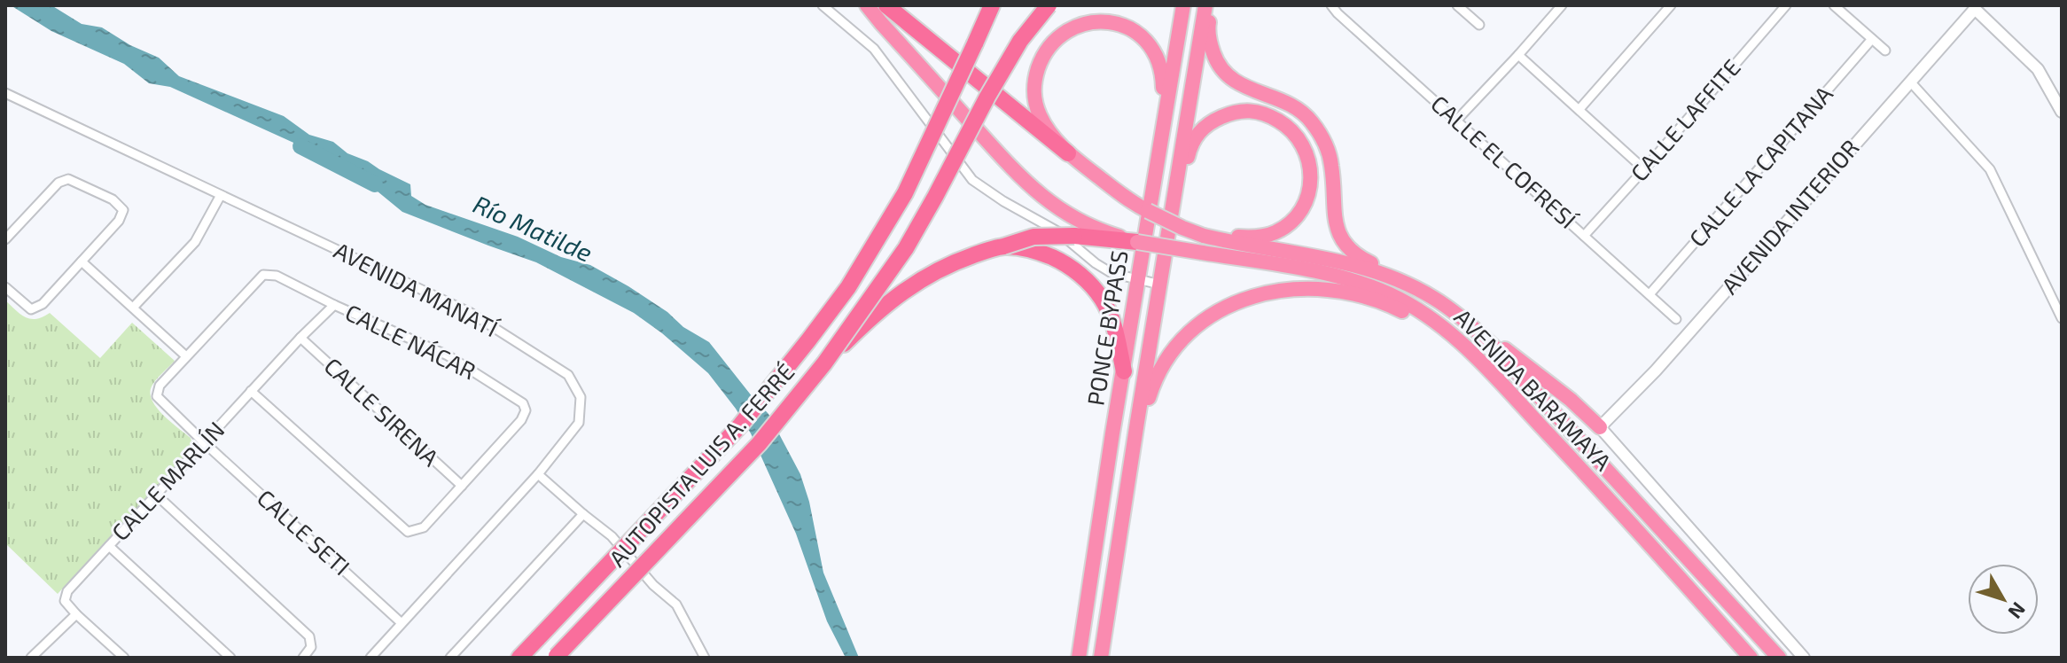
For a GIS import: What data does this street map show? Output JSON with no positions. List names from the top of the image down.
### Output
{
  "streets": {
    "highway": ["PONCE BYPASS", "AVENIDA BARAMAYA", "AUTOPISTA LUIS A. FERRÉ"],
    "street": [
      "CALLE LAFFITE",
      "CALLE EL COFRESÍ",
      "CALLE LA CAPITANA",
      "AVENIDA INTERIOR",
      "AVENIDA MANATÍ",
      "CALLE NÁCAR",
      "CALLE SIRENA",
      "CALLE MARLÍN",
      "CALLE SETI"
    ]
  },
  "crossings": [
    ["CALLE LAFFITE", "CALLE EL COFRESÍ"],
    ["CALLE EL COFRESÍ", "CALLE LA CAPITANA"],
    ["AVENIDA MANATÍ", "CALLE SETI"],
    ["PONCE BYPASS", "AVENIDA BARAMAYA"],
    ["CALLE NÁCAR", "CALLE SIRENA"],
    ["CALLE NÁCAR", "CALLE MARLÍN"],
    ["CALLE NÁCAR", "CALLE SETI"],
    ["CALLE SIRENA", "CALLE MARLÍN"],
    ["CALLE MARLÍN", "CALLE SETI"]
  ],
  "water": ["Río Matilde"],
  "north": "bottom right"
}
